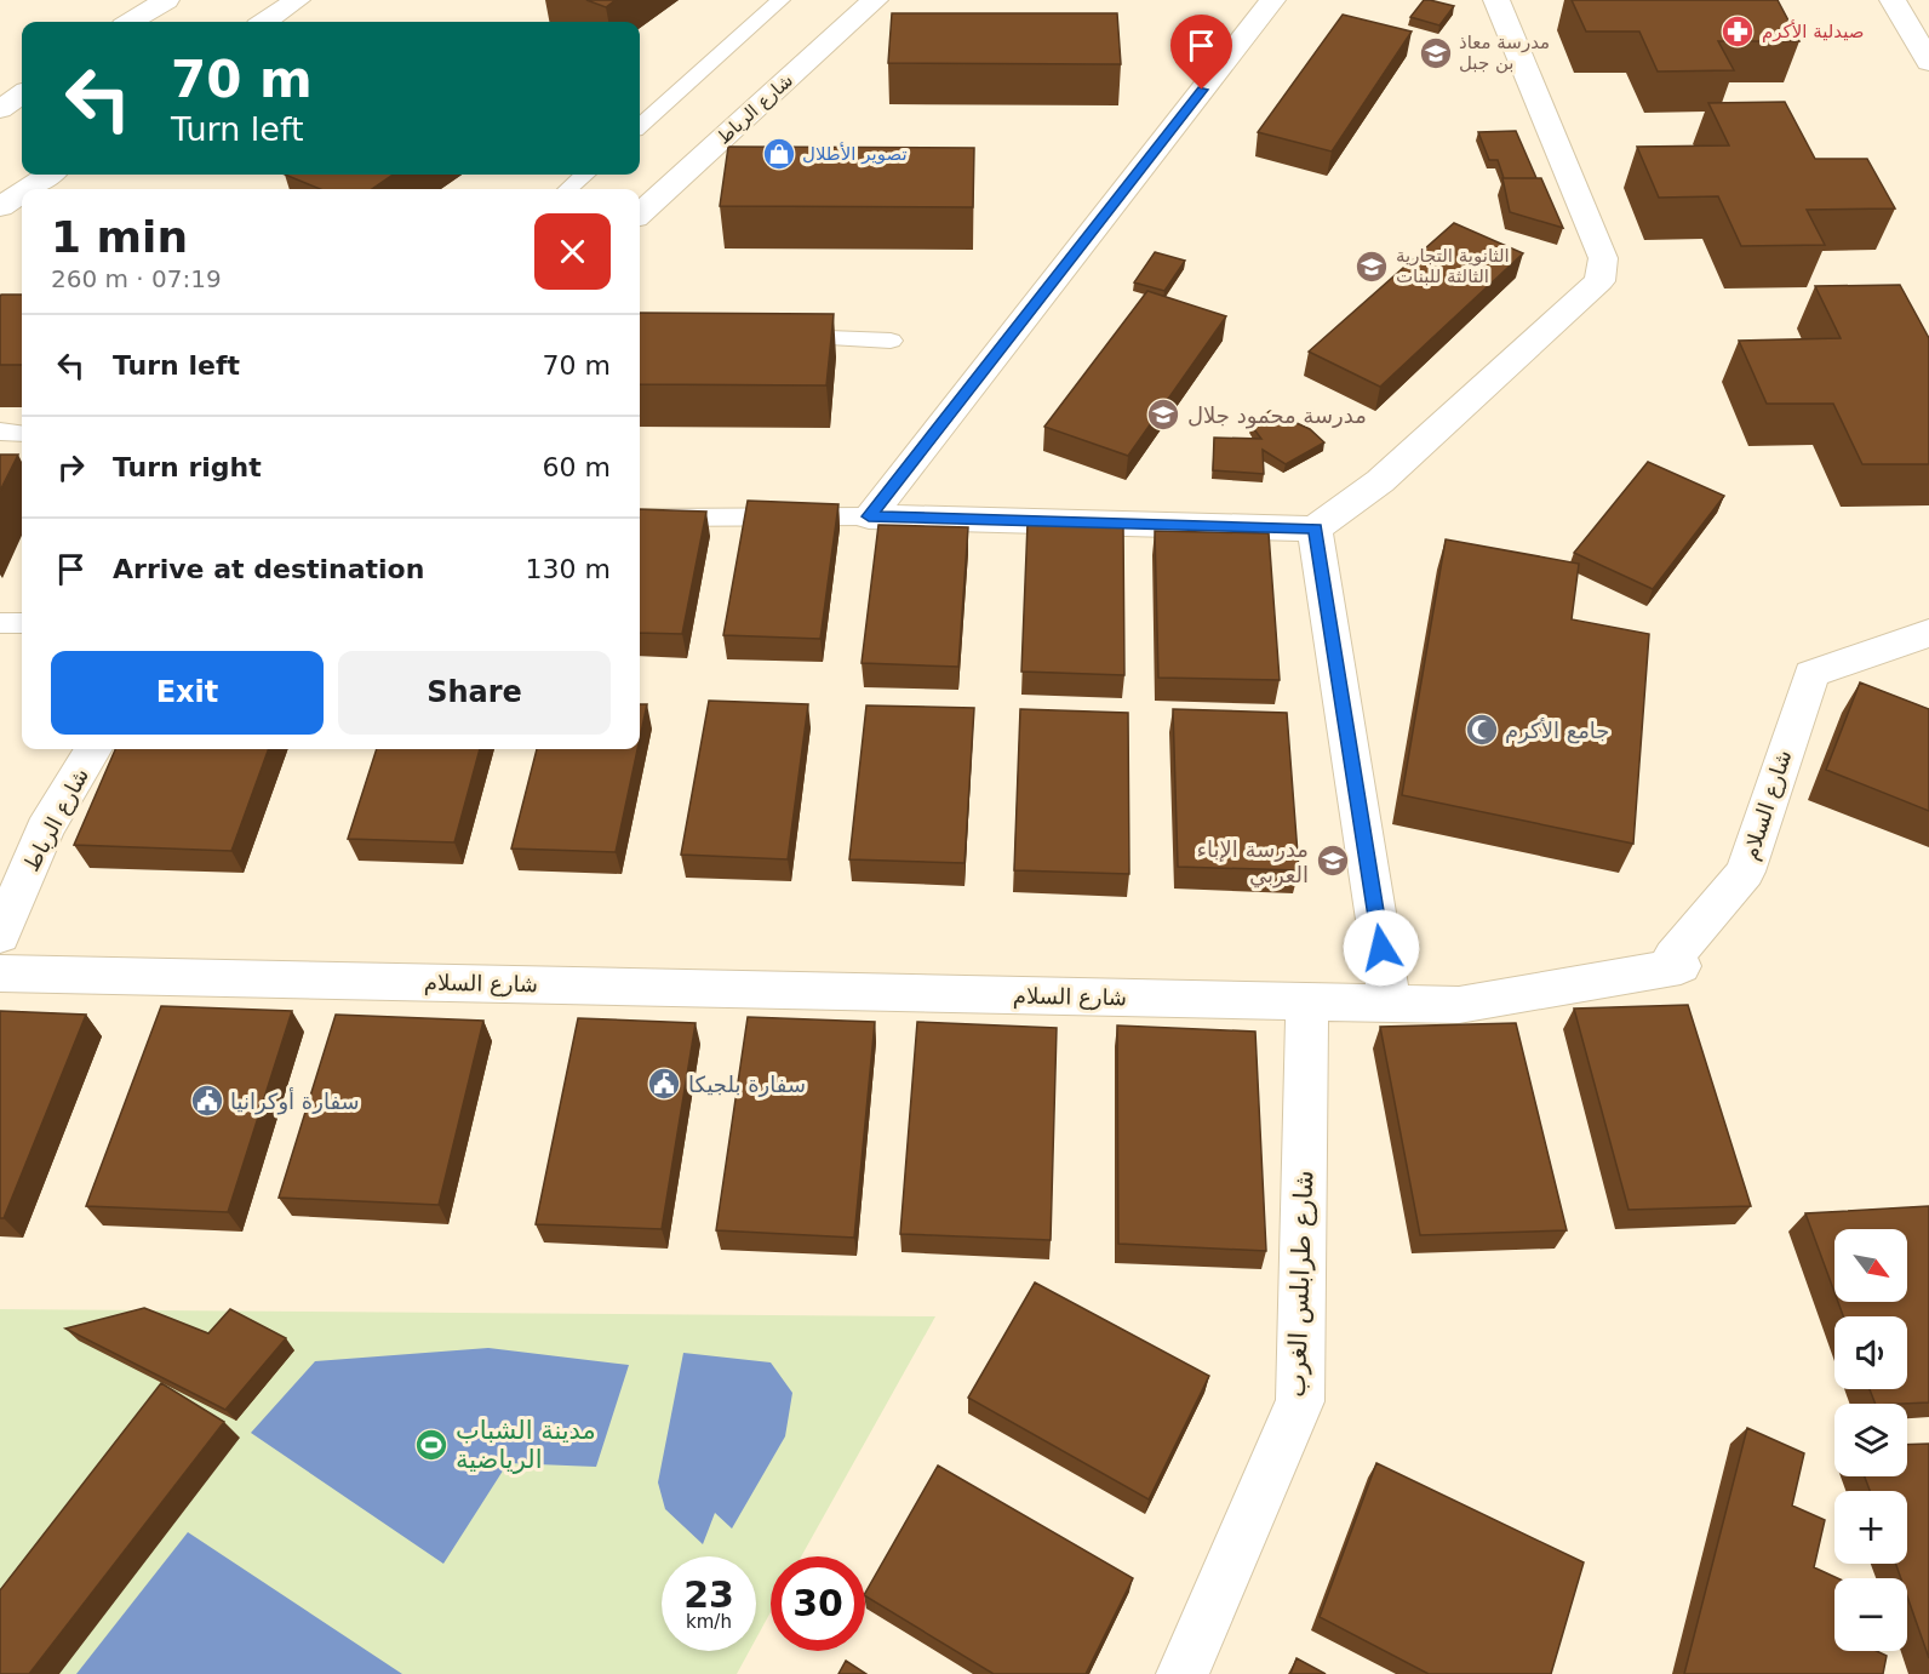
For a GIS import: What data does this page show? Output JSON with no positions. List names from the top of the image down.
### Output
{
  "streets": {
    "main road": ["شارع الرباط", "شارع السلام", "شارع طرابلس الغرب"]
  },
  "crossings": [
    ["شارع السلام", "شارع طرابلس الغرب"]
  ],
  "places": {
    "pharmacy": ["صيدلية الأكرم"],
    "school or university": [
      "مدرسة معاذ بن جبل",
      "الثانوية التجارية الثالثة للبنات",
      "مدرسة محمود جلال",
      "مدرسة الإباء العربي"
    ],
    "shop": ["تصوير الأطلال"],
    "mosque": ["جامع الأكرم"],
    "public building": ["سفارة بلجيكا", "سفارة أوكرانيا"],
    "sports": ["مدينة الشباب الرياضية"]
  },
  "north": "bottom right",
  "page": {
    "turn": ["70 m", "Turn left"],
    "heading": ["1 min", "260 m · 07:19"],
    "list": [
      {
        "name": "Turn left",
        "value": "70 m"
      },
      {
        "name": "Turn right",
        "value": "60 m"
      },
      {
        "name": "Arrive at destination",
        "value": "130 m"
      }
    ],
    "buttons": ["Exit", "Share"],
    "map_buttons": ["+", "−"],
    "speed": "23 km/h",
    "limit": "30"
  }
}
